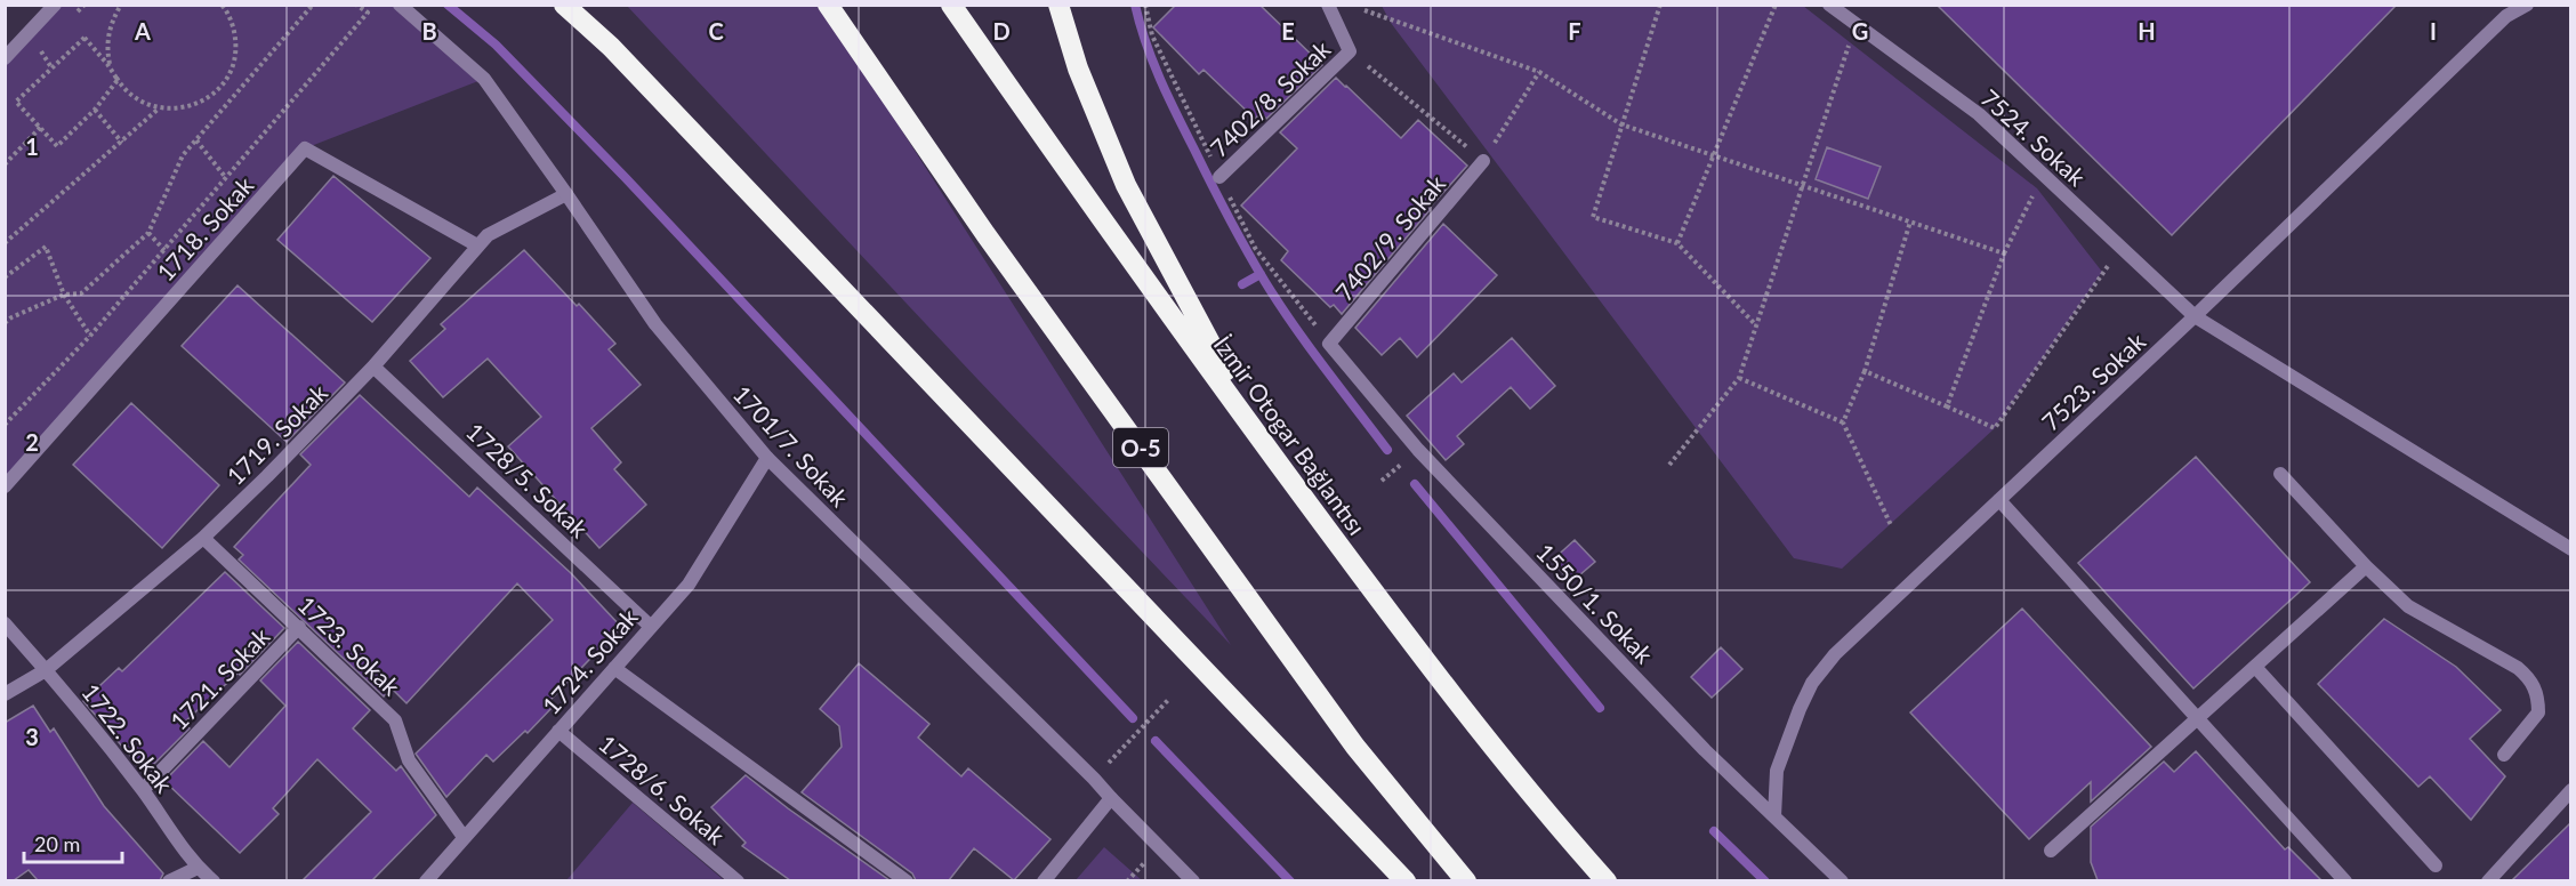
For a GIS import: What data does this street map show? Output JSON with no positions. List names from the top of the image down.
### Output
{
  "streets": {
    "highway": ["İzmir Otogar Bağlantısı", "O-5"],
    "street": [
      "7402/8. Sokak",
      "7524. Sokak",
      "1718. Sokak",
      "7402/9. Sokak",
      "7523. Sokak",
      "1719. Sokak",
      "1701/7. Sokak",
      "1728/5. Sokak",
      "1550/1. Sokak",
      "1723. Sokak",
      "1724. Sokak",
      "1721. Sokak",
      "1722. Sokak",
      "1728/6. Sokak"
    ]
  },
  "crossings": [
    ["7524. Sokak", "7523. Sokak"],
    ["1718. Sokak", "1719. Sokak"],
    ["7402/9. Sokak", "1550/1. Sokak"],
    ["7523. Sokak", "1550/1. Sokak"],
    ["1719. Sokak", "1701/7. Sokak"],
    ["1719. Sokak", "1728/5. Sokak"],
    ["1719. Sokak", "1723. Sokak"],
    ["1719. Sokak", "1722. Sokak"],
    ["1701/7. Sokak", "1724. Sokak"],
    ["1728/5. Sokak", "1724. Sokak"],
    ["1723. Sokak", "1724. Sokak"],
    ["1723. Sokak", "1721. Sokak"],
    ["1724. Sokak", "1728/6. Sokak"],
    ["1721. Sokak", "1722. Sokak"]
  ],
  "scale_bar": "20 m",
  "grid": {
    "columns": [
      "A",
      "B",
      "C",
      "D",
      "E",
      "F",
      "G",
      "H",
      "I"
    ],
    "rows": ["1", "2", "3"]
  }
}
